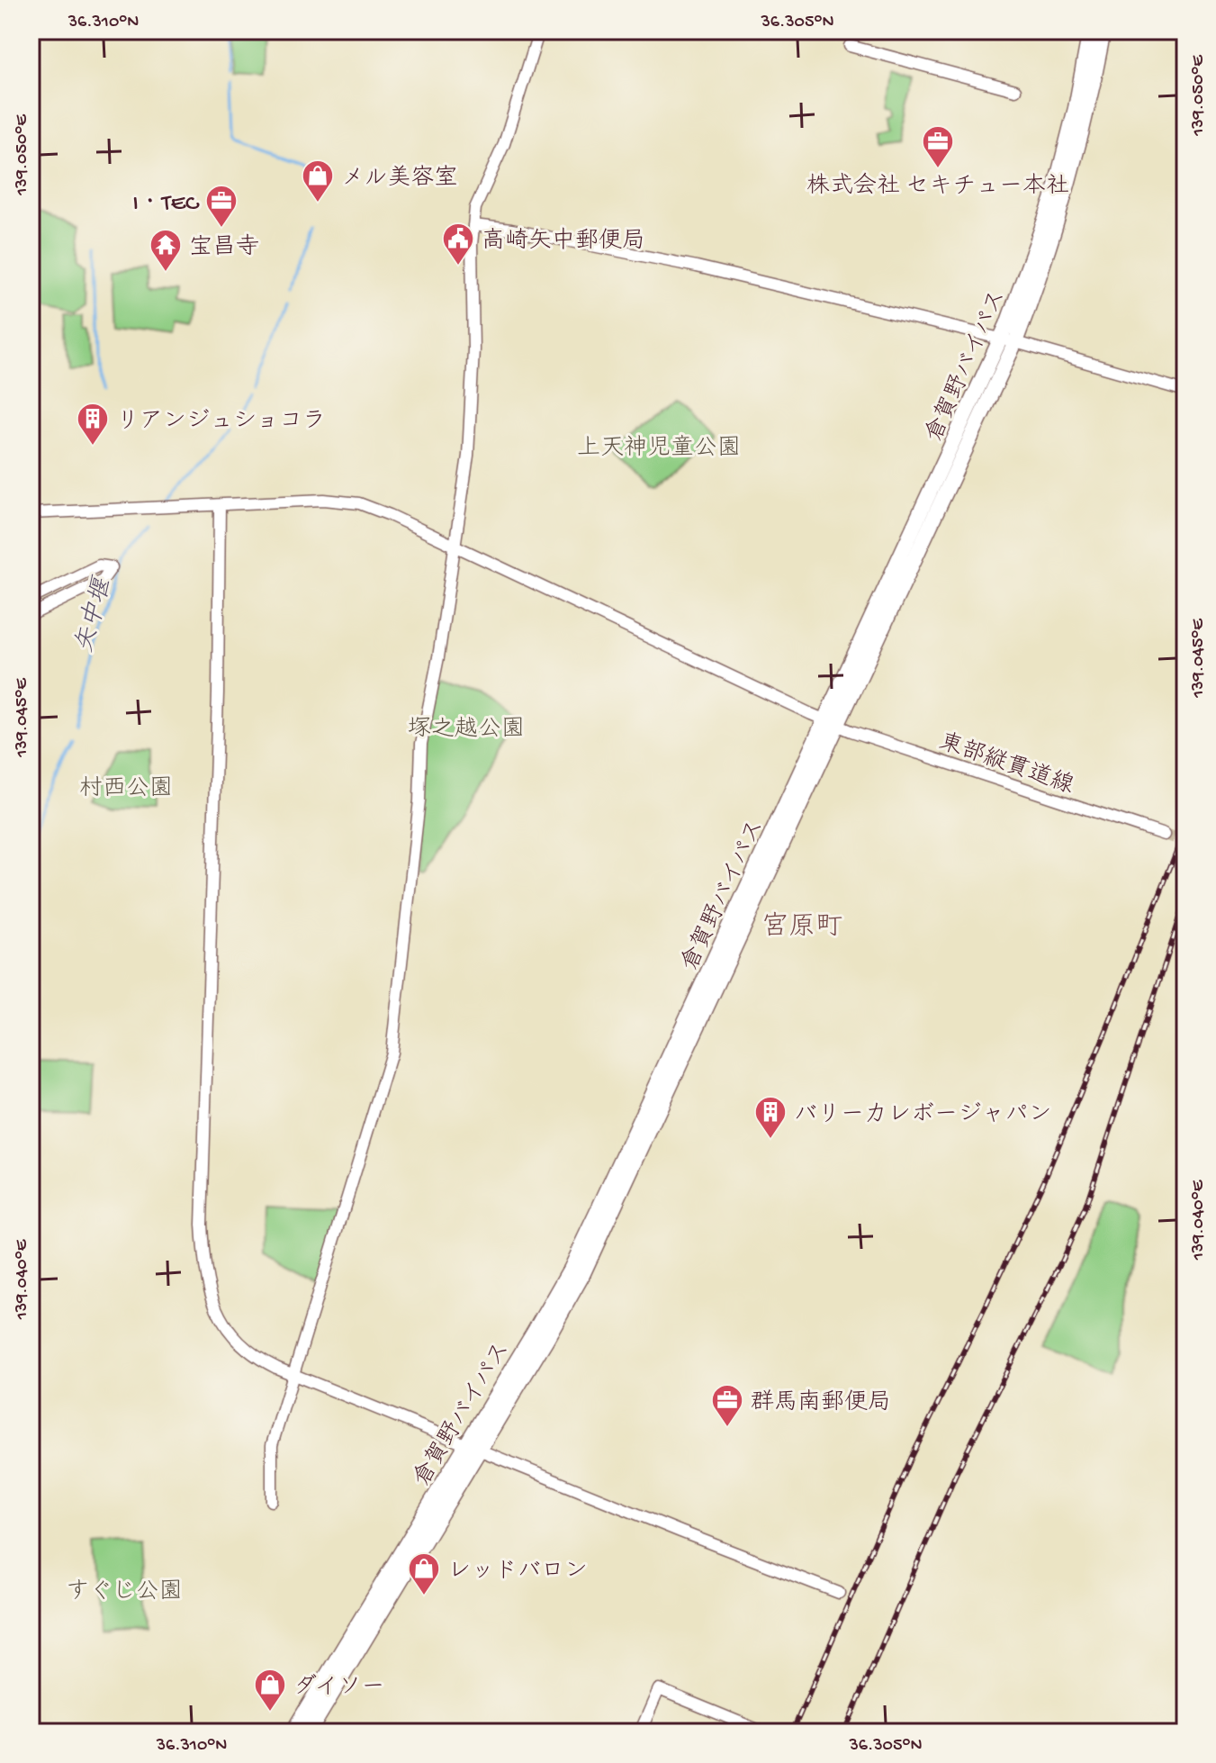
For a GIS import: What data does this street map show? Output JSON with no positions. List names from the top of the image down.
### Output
{
  "streets": {
    "highway": ["倉賀野バイパス"],
    "street": ["東部縦貫道線"]
  },
  "crossings": [
    ["倉賀野バイパス", "東部縦貫道線"]
  ],
  "districts": ["宮原町"],
  "water": ["矢中堰"],
  "parks": [
    "上天神児童公園",
    "塚之越公園",
    "村西公園",
    "すぐじ公園"
  ],
  "places": {
    "office": ["株式会社 セキチュー本社", "I・TEC", "群馬南郵便局"],
    "shop": ["メル美容室", "レッドバロン", "ダイソー"],
    "public building": ["高崎矢中郵便局"],
    "temple": ["宝昌寺"],
    "building": ["リアンジュショコラ", "バリーカレボージャパン"]
  },
  "coordinates": [
    "36.310°N",
    "36.305°N",
    "139.050°E",
    "139.045°E",
    "139.040°E"
  ]
}
